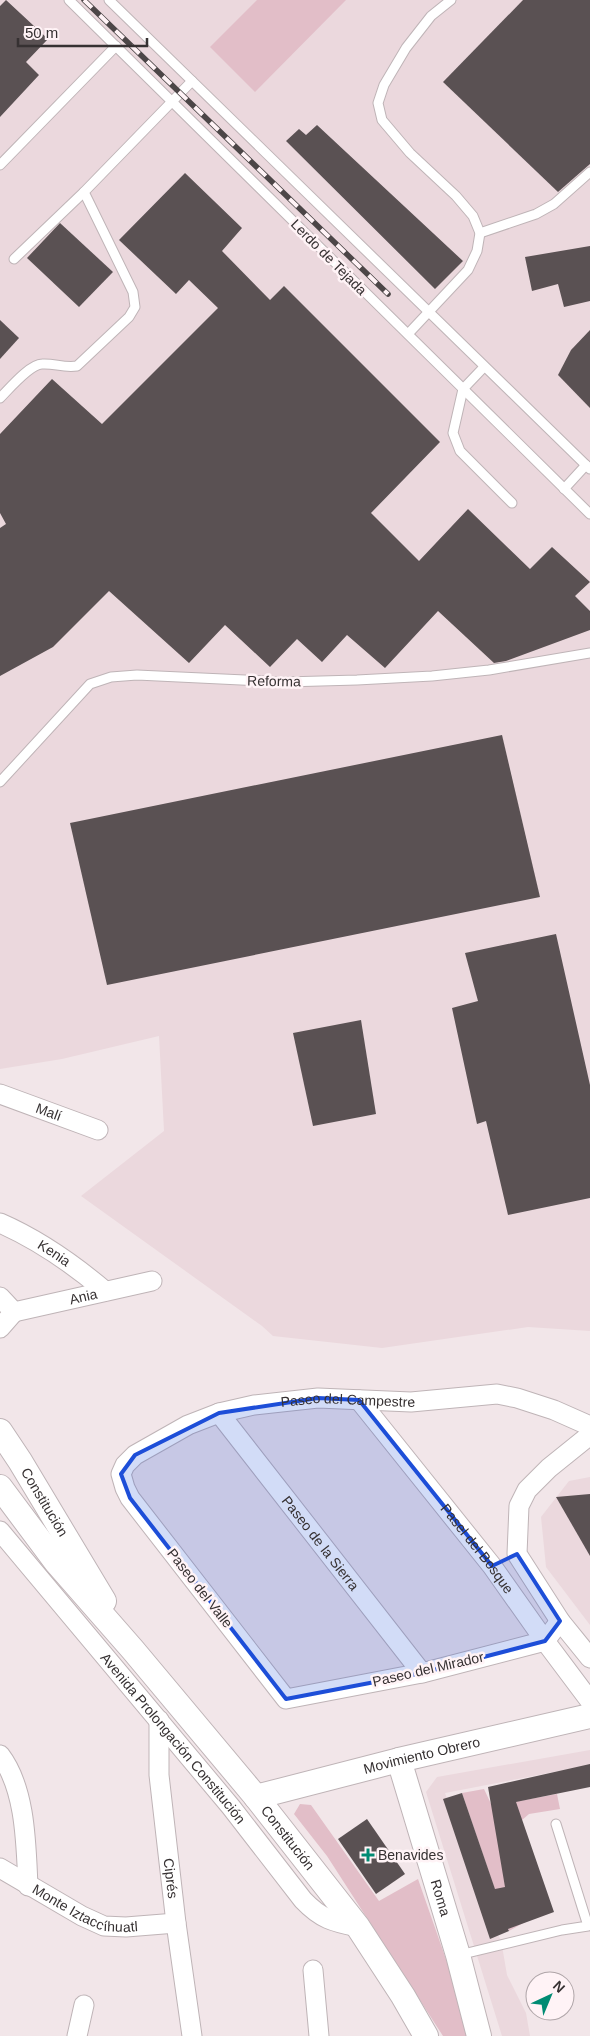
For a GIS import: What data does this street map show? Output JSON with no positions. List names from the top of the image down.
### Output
{
  "streets": {
    "street": [
      "Malí",
      "Kenia",
      "Ania",
      "Paseo del Campestre",
      "Constitución",
      "Paseo de la Sierra",
      "Pasel del Bosque",
      "Paseo del Valle",
      "Paseo del Mirador",
      "Avenida Prolongación Constitución",
      "Movimiento Obrero",
      "Ciprés",
      "Roma",
      "Monte Iztaccíhuatl"
    ],
    "lane": ["Lerdo de Tejada", "Reforma"]
  },
  "crossings": [
    ["Kenia", "Ania"],
    ["Paseo del Campestre", "Paseo de la Sierra"],
    ["Paseo del Campestre", "Pasel del Bosque"],
    ["Paseo del Campestre", "Paseo del Valle"],
    ["Constitución", "Avenida Prolongación Constitución"],
    ["Constitución", "Movimiento Obrero"],
    ["Paseo de la Sierra", "Paseo del Mirador"],
    ["Pasel del Bosque", "Paseo del Mirador"],
    ["Paseo del Valle", "Paseo del Mirador"],
    ["Avenida Prolongación Constitución", "Ciprés"],
    ["Movimiento Obrero", "Roma"],
    ["Ciprés", "Monte Iztaccíhuatl"]
  ],
  "places": {
    "health": ["Benavides"]
  },
  "scale_bar": "50 m",
  "north": "top right"
}
